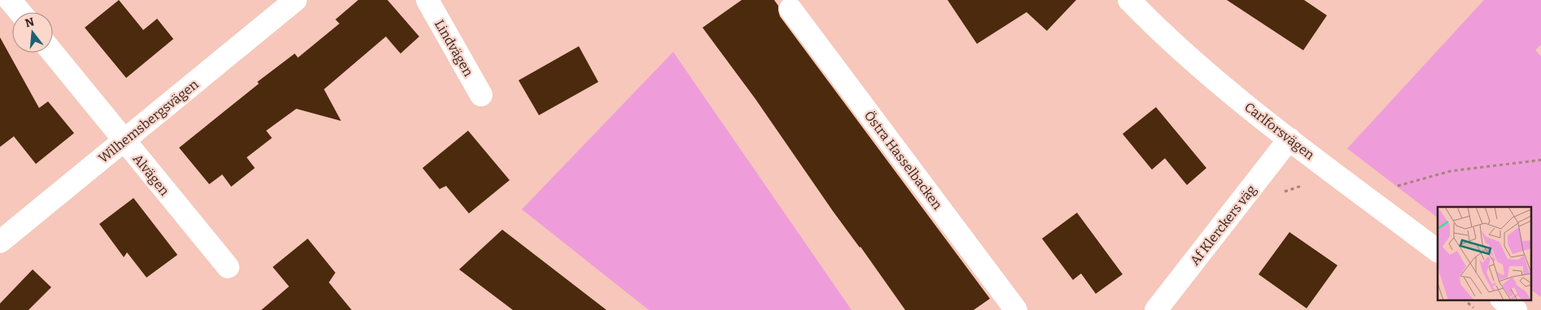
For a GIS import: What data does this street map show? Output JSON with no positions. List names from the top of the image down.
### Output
{
  "streets": {
    "street": [
      "Lindvägen",
      "Wilhemsbergsvägen",
      "Carlforsvägen",
      "Östra Hasselbacken",
      "Alvägen",
      "Af Klerckers väg"
    ]
  },
  "crossings": [
    ["Wilhemsbergsvägen", "Alvägen"],
    ["Carlforsvägen", "Af Klerckers väg"]
  ],
  "north": "top"
}
